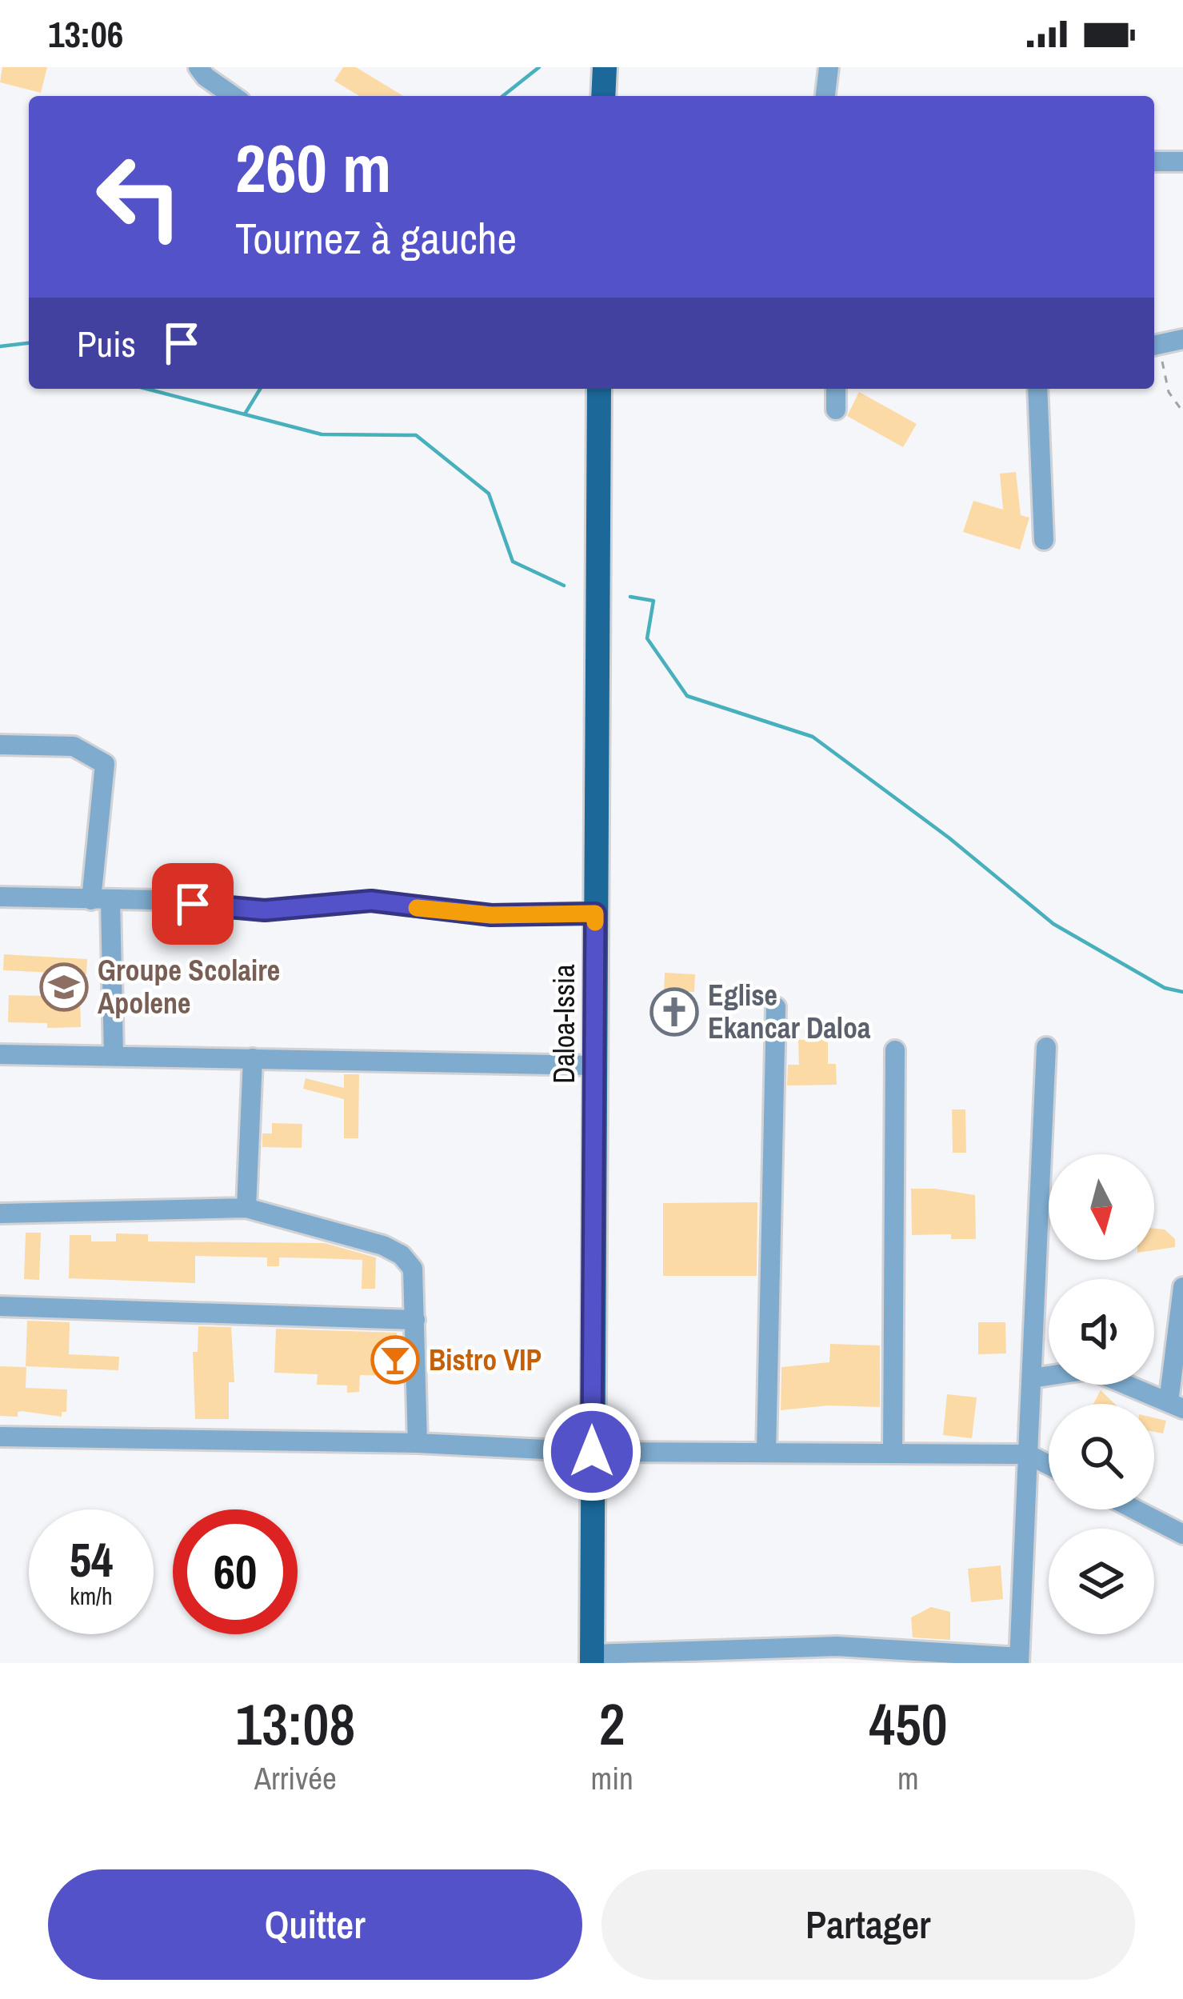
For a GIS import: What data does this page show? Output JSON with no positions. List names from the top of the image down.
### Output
{
  "streets": {
    "main road": ["Daloa-Issia"]
  },
  "places": {
    "school or university": ["Groupe Scolaire Apolene"],
    "church": ["Eglise Ekancar Daloa"],
    "bar": ["Bistro VIP"]
  },
  "north": "bottom",
  "page": {
    "status": "13:06",
    "turn": ["260 m", "Tournez à gauche"],
    "then": "Puis",
    "speed": "54 km/h",
    "limit": "60",
    "eta": [
      "13:08",
      "Arrivée",
      "2",
      "min",
      "450",
      "m"
    ],
    "buttons": ["Quitter", "Partager"]
  }
}
